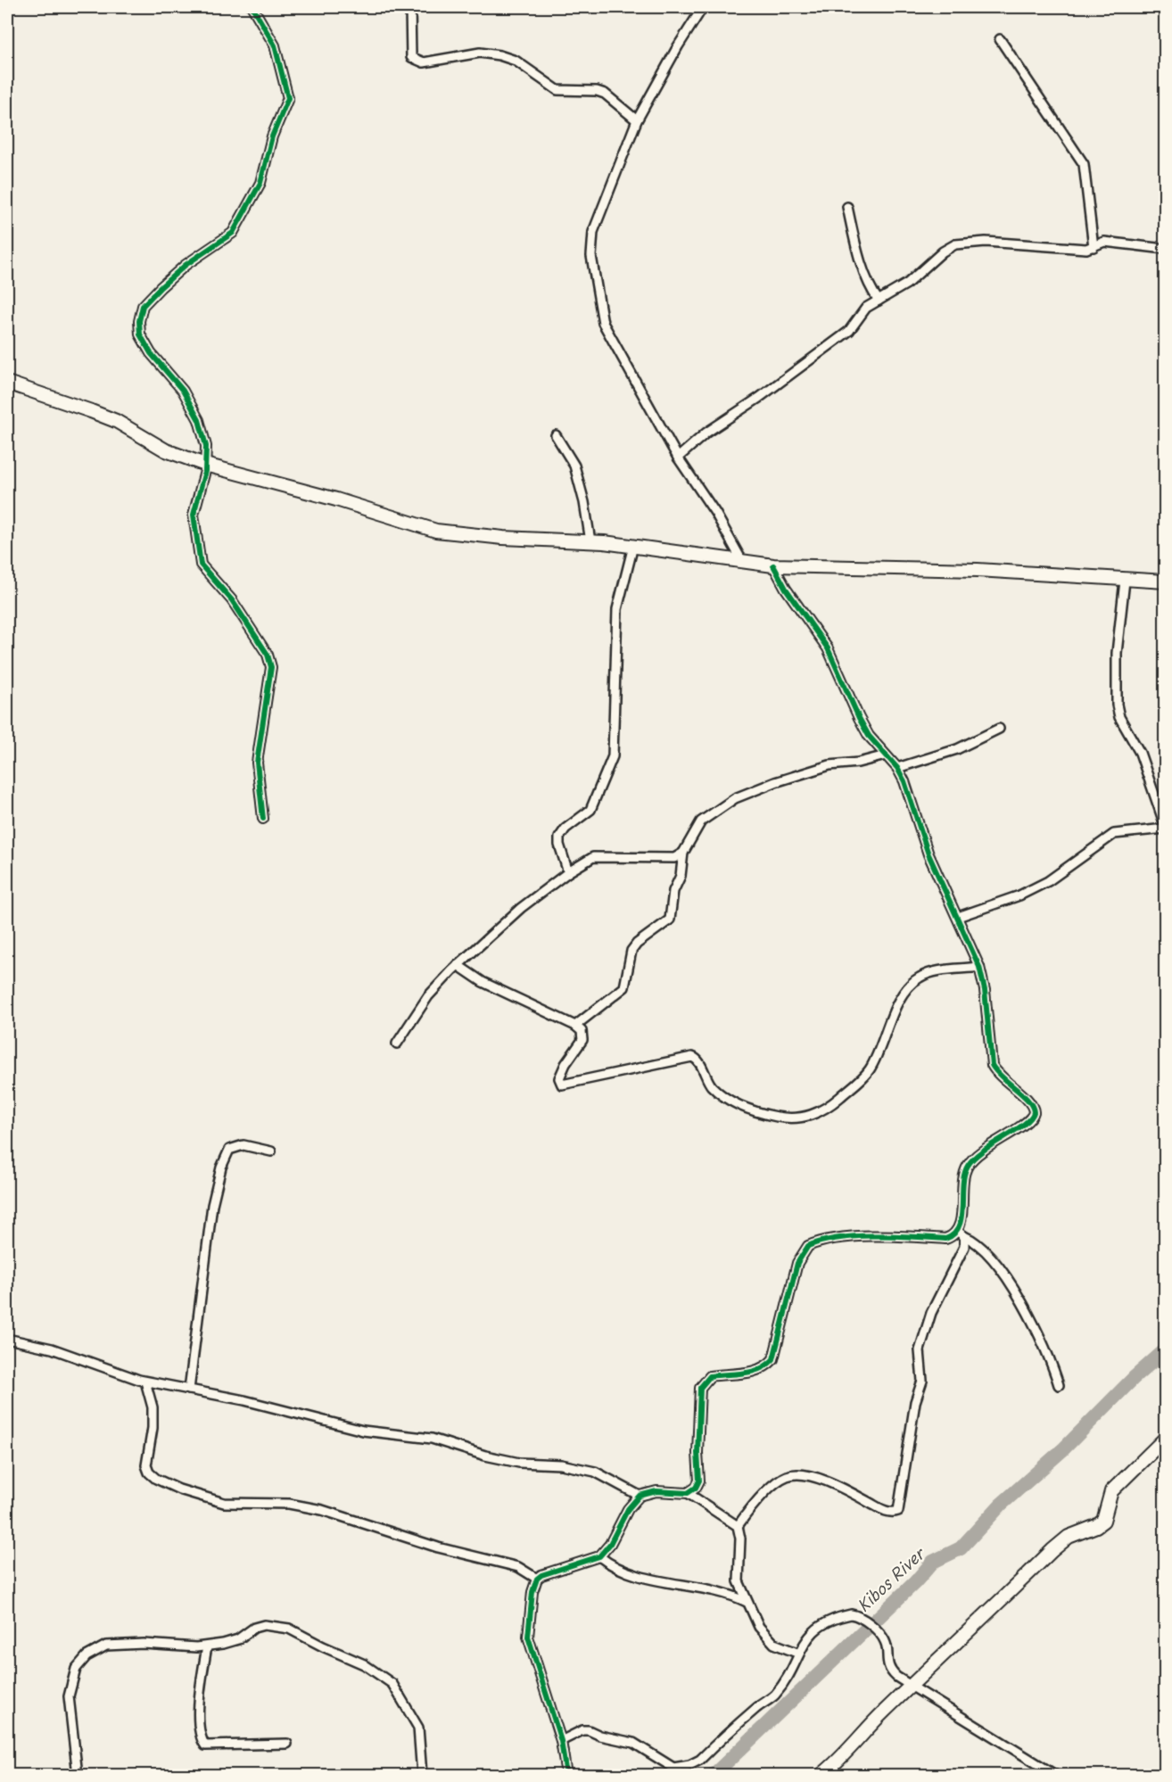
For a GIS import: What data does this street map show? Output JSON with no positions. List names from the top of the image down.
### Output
{
  "water": ["Kibos River"]
}
